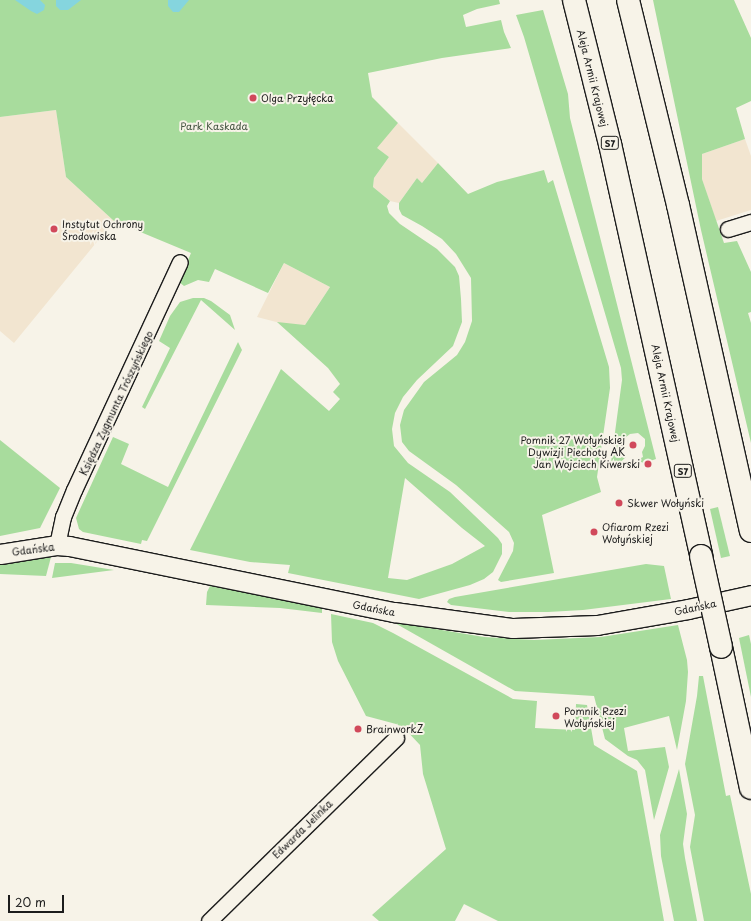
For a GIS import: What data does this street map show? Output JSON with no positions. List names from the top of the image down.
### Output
{
  "streets": {
    "highway": ["Aleja Armii Krajowej", "S7"],
    "street": ["Księdza Zygmunta Trószyńskiego", "Gdańska", "Edwarda Jelinka"]
  },
  "crossings": [
    ["Księdza Zygmunta Trószyńskiego", "Gdańska"]
  ],
  "parks": ["Park Kaskada"],
  "places": [
    "Olga Przyłęcka",
    "Instytut Ochrony Środowiska",
    "Pomnik 27 Wołyńskiej Dywizji Piechoty AK",
    "Jan Wojciech Kiwerski",
    "Skwer Wołyński",
    "Ofiarom Rzezi Wołyńskiej",
    "Pomnik Rzezi Wołyńskiej",
    "BrainworkZ"
  ],
  "scale_bar": "20 m"
}
